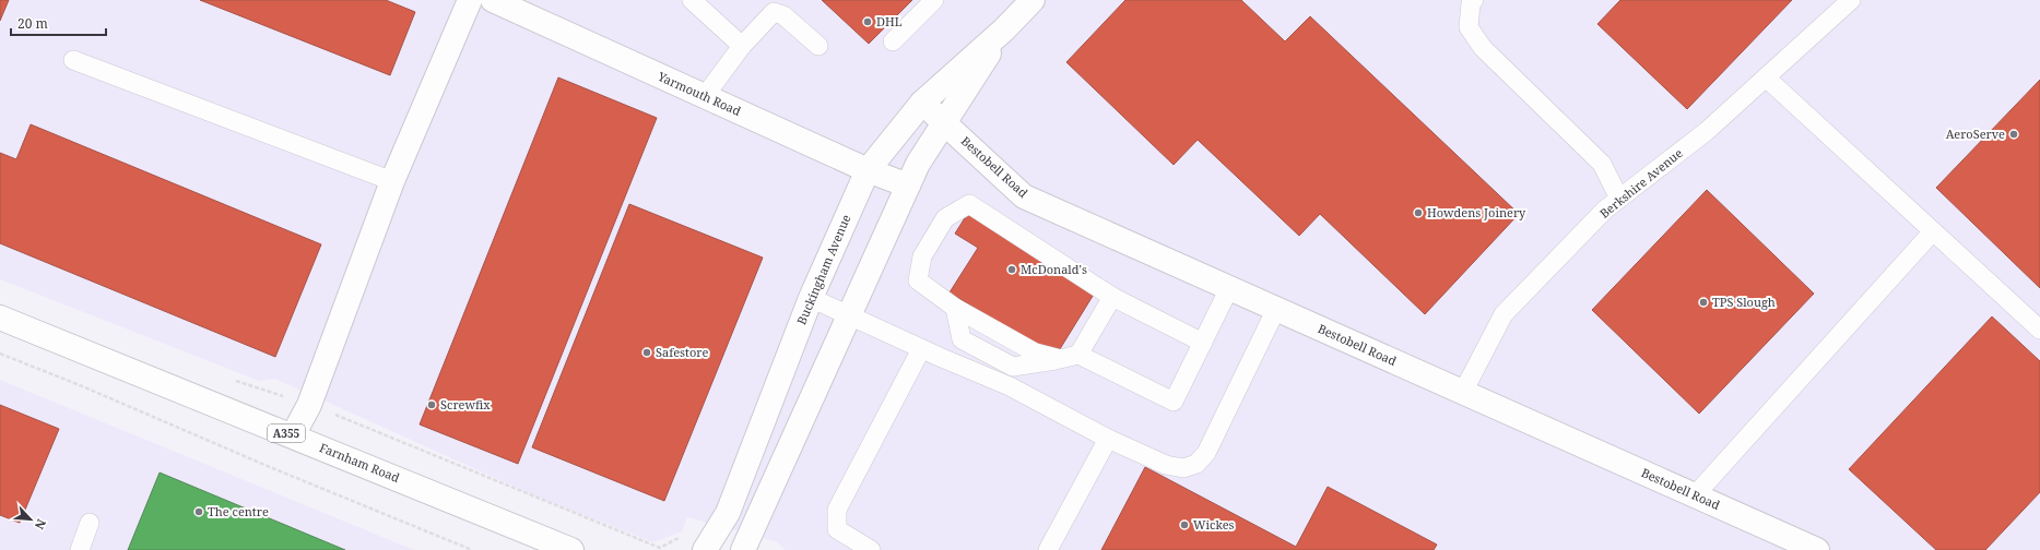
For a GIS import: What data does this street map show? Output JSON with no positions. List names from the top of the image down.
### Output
{
  "streets": {
    "street": [
      "Yarmouth Road",
      "Bestobell Road",
      "Buckingham Avenue",
      "A355",
      "Farnham Road"
    ],
    "lane": ["Berkshire Avenue"]
  },
  "crossings": [
    ["Yarmouth Road", "Buckingham Avenue"],
    ["Bestobell Road", "Berkshire Avenue"],
    ["Bestobell Road", "Buckingham Avenue"]
  ],
  "places": [
    "DHL",
    "AeroServe",
    "Howdens Joinery",
    "McDonald's",
    "TPS Slough",
    "Safestore",
    "Screwfix",
    "The centre",
    "Wickes"
  ],
  "scale_bar": "20 m",
  "north": "bottom right"
}
